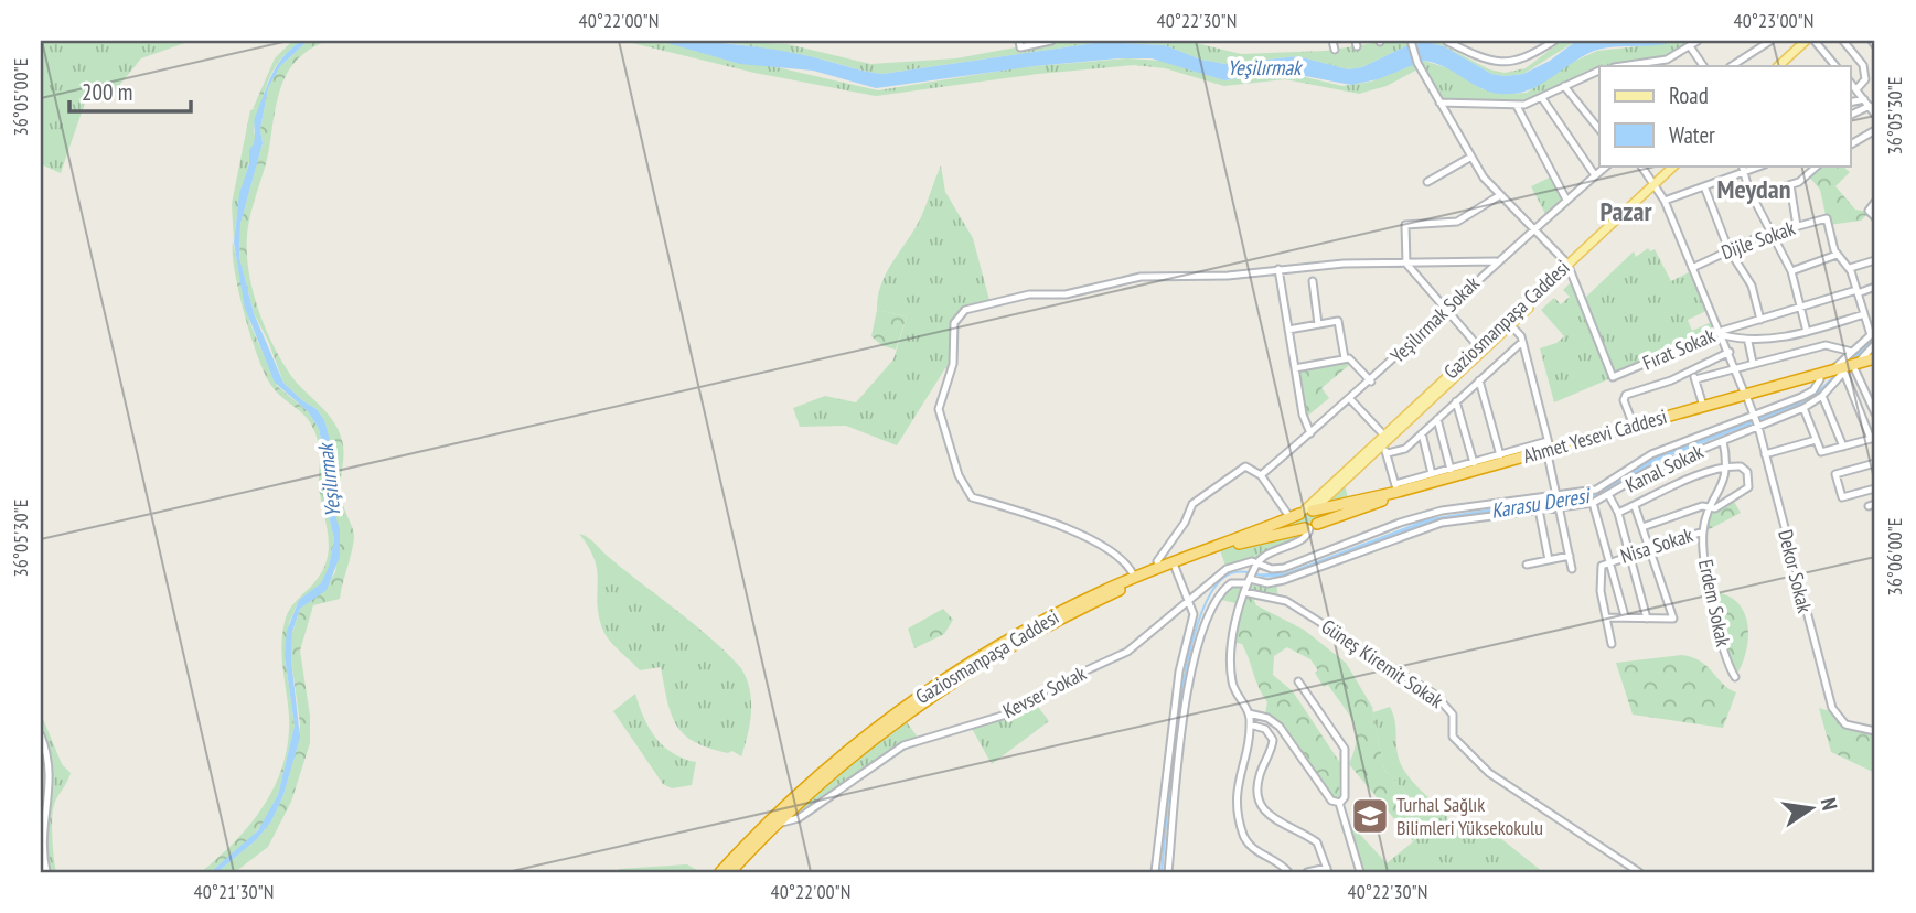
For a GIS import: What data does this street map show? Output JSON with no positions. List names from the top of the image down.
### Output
{
  "streets": {
    "highway": ["Gaziosmanpaşa Caddesi", "Ahmet Yesevi Caddesi"],
    "street": [
      "Dijle Sokak",
      "Yeşilırmak Sokak",
      "Fırat Sokak",
      "Kanal Sokak",
      "Nisa Sokak",
      "Dekor Sokak",
      "Erdem Sokak",
      "Güneş Kiremit Sokak",
      "Kevser Sokak"
    ]
  },
  "crossings": [
    ["Dijle Sokak", "Dekor Sokak"],
    ["Gaziosmanpaşa Caddesi", "Fırat Sokak"],
    ["Gaziosmanpaşa Caddesi", "Ahmet Yesevi Caddesi"],
    ["Gaziosmanpaşa Caddesi", "Dekor Sokak"],
    ["Gaziosmanpaşa Caddesi", "Kevser Sokak"],
    ["Fırat Sokak", "Dekor Sokak"],
    ["Ahmet Yesevi Caddesi", "Kanal Sokak"],
    ["Ahmet Yesevi Caddesi", "Dekor Sokak"],
    ["Kanal Sokak", "Dekor Sokak"],
    ["Nisa Sokak", "Erdem Sokak"]
  ],
  "districts": ["Meydan", "Pazar"],
  "water": ["Yeşilırmak", "Karasu Deresi"],
  "places": {
    "school or university": ["Turhal Sağlık Bilimleri Yüksekokulu"]
  },
  "legend": ["Road", "Water"],
  "scale_bar": "200 m",
  "north": "right",
  "coordinates": [
    "40°22'00\"N",
    "40°22'30\"N",
    "40°23'00\"N",
    "36°05'00\"E",
    "36°05'30\"E",
    "36°06'00\"E",
    "40°21'30\"N"
  ]
}
